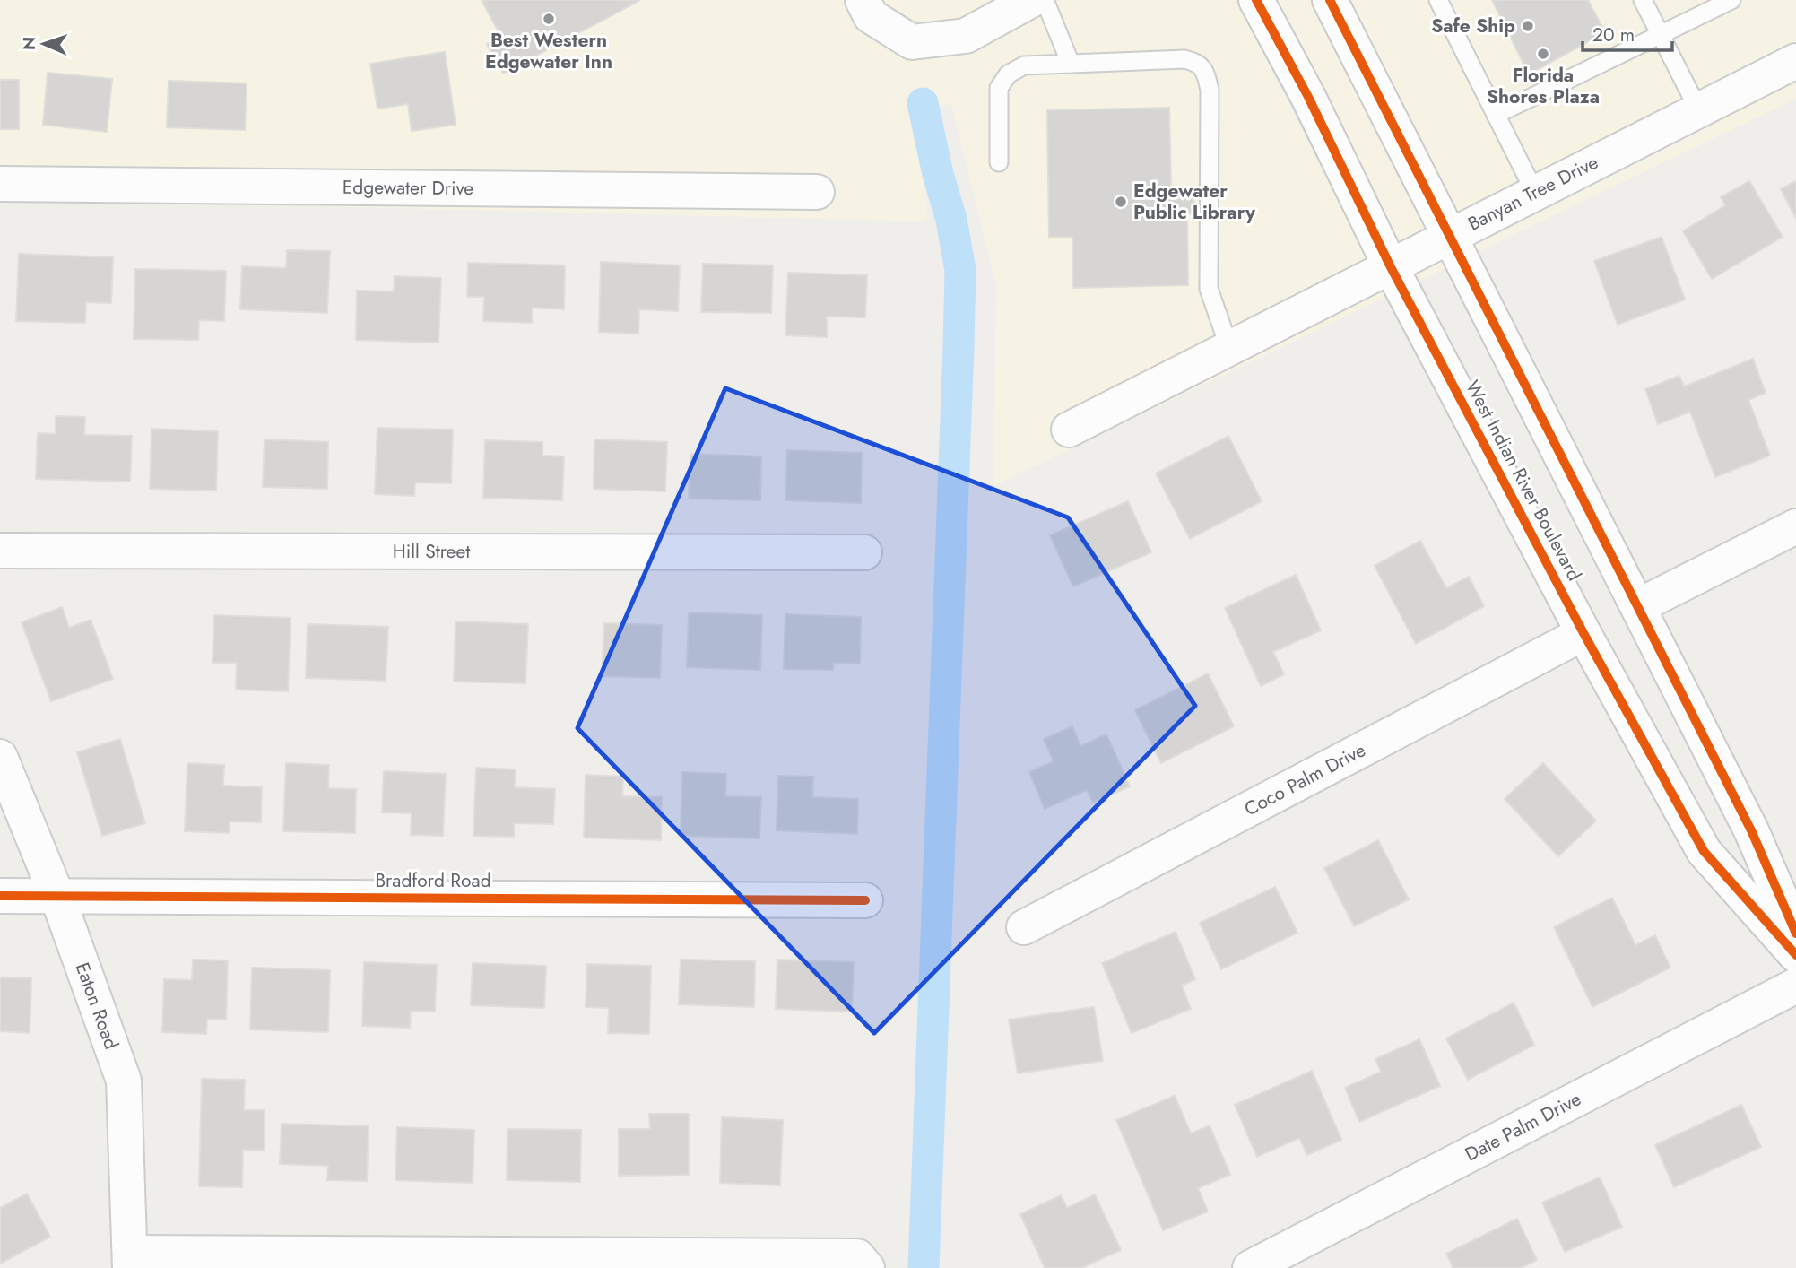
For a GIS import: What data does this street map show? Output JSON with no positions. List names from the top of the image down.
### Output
{
  "streets": {
    "street": [
      "Edgewater Drive",
      "Banyan Tree Drive",
      "West Indian River Boulevard",
      "Hill Street",
      "Coco Palm Drive",
      "Bradford Road",
      "Eaton Road",
      "Date Palm Drive"
    ]
  },
  "crossings": [
    ["Banyan Tree Drive", "West Indian River Boulevard"],
    ["West Indian River Boulevard", "Coco Palm Drive"],
    ["Bradford Road", "Eaton Road"]
  ],
  "places": [
    "Best Western Edgewater Inn",
    "Safe Ship",
    "Florida Shores Plaza",
    "Edgewater Public Library"
  ],
  "scale_bar": "20 m",
  "north": "left"
}
